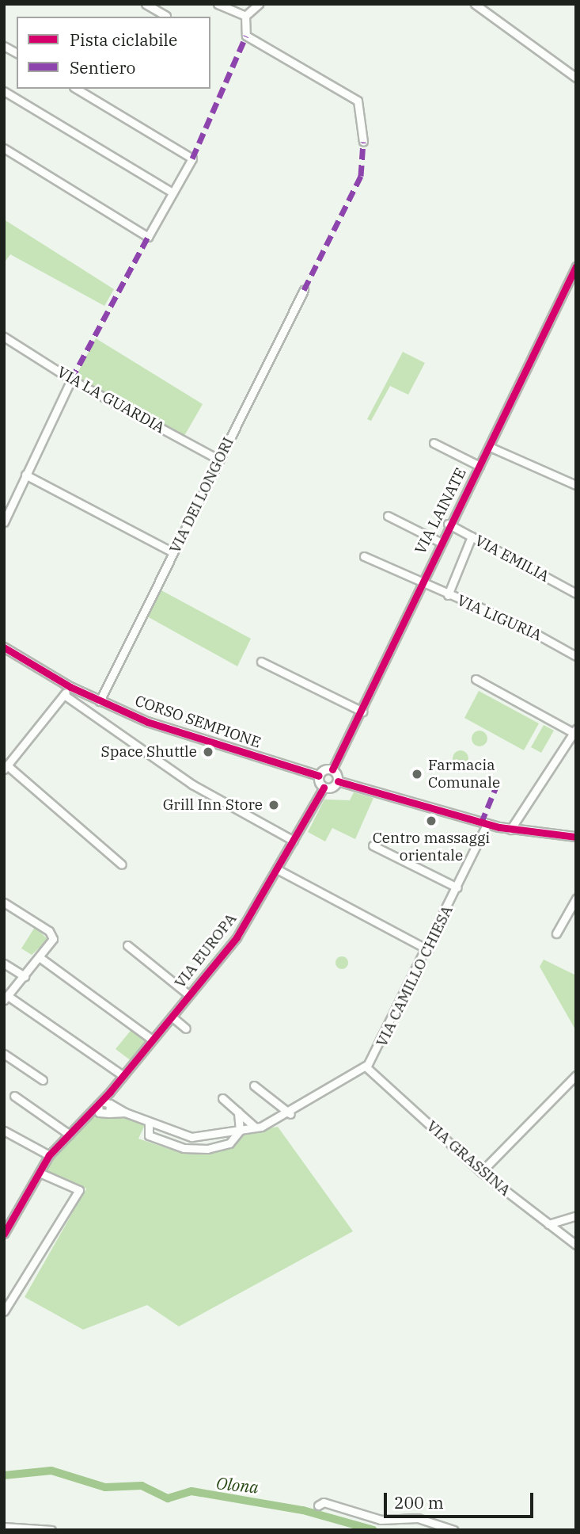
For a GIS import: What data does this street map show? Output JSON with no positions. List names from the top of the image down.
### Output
{
  "streets": {
    "main road": ["CORSO SEMPIONE"],
    "street": [
      "VIA LA GUARDIA",
      "VIA DEI LONGORI",
      "VIA LAINATE",
      "VIA EMILIA",
      "VIA LIGURIA",
      "VIA EUROPA",
      "VIA CAMILLO CHIESA",
      "VIA GRASSINA"
    ]
  },
  "crossings": [
    ["VIA LA GUARDIA", "VIA DEI LONGORI"],
    ["VIA DEI LONGORI", "CORSO SEMPIONE"],
    ["VIA LAINATE", "VIA EMILIA"],
    ["VIA LAINATE", "VIA LIGURIA"],
    ["VIA EUROPA", "VIA CAMILLO CHIESA"],
    ["VIA CAMILLO CHIESA", "VIA GRASSINA"]
  ],
  "water": ["Olona"],
  "places": [
    "Space Shuttle",
    "Farmacia Comunale",
    "Grill Inn Store",
    "Centro massaggi orientale"
  ],
  "legend": ["Pista ciclabile", "Sentiero"],
  "scale_bar": "200 m"
}
